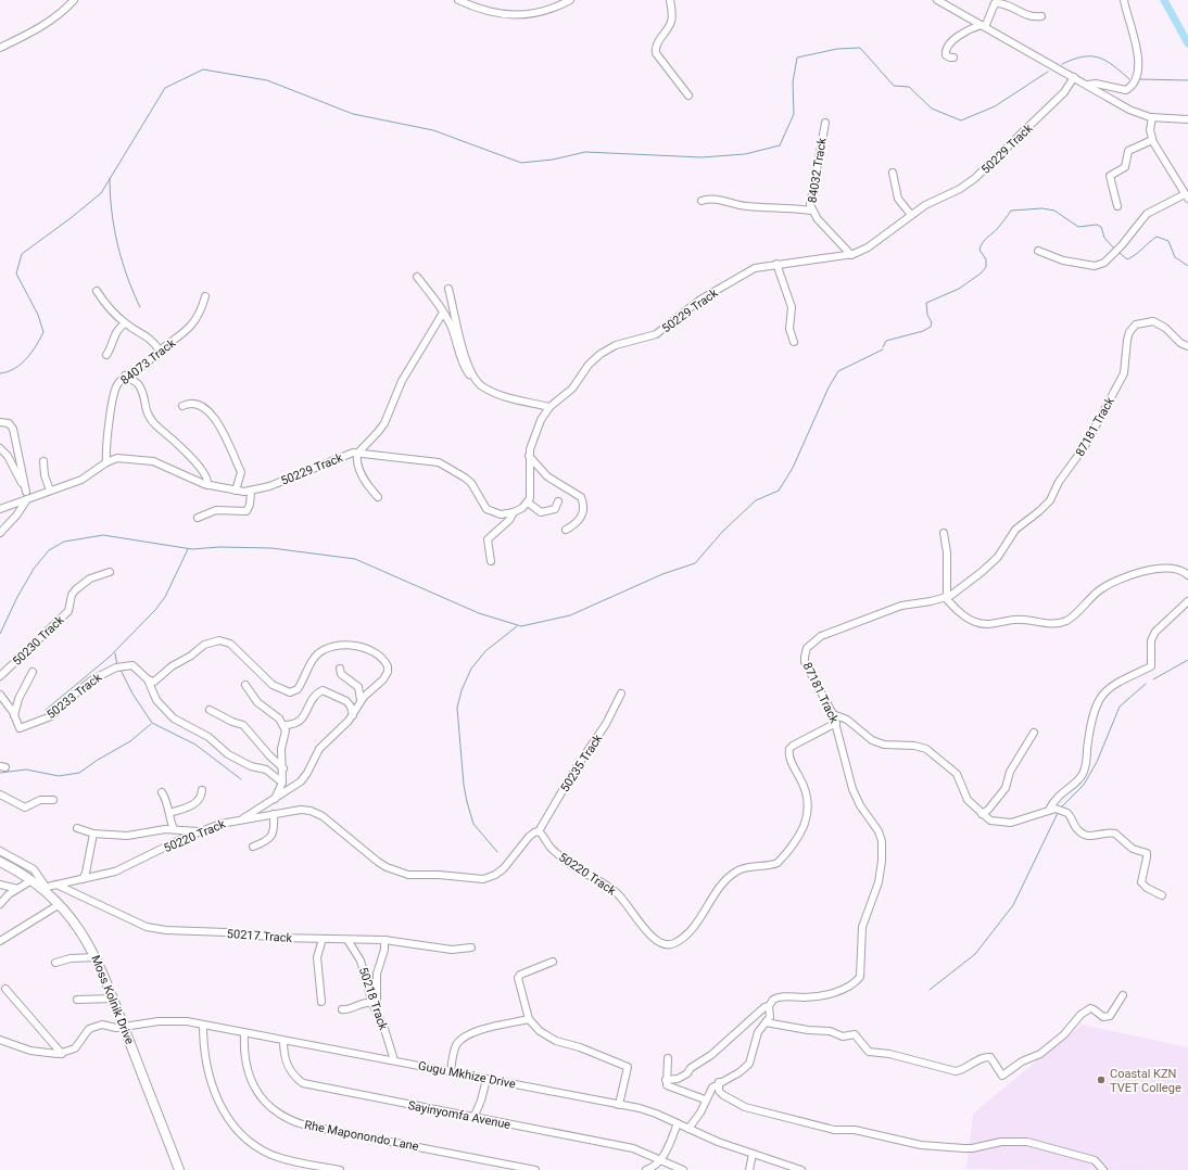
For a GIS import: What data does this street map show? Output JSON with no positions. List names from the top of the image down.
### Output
{
  "streets": {
    "main road": ["Moss Kolnik Drive"],
    "street": [
      "50229 Track",
      "84032 Track",
      "84073 Track",
      "87181 Track",
      "50230 Track",
      "50233 Track",
      "50235 Track",
      "50220 Track",
      "50217 Track",
      "50218 Track",
      "Gugu Mkhize Drive",
      "Sayinyomfa Avenue",
      "Rhe Maponondo Lane"
    ]
  },
  "crossings": [
    ["50229 Track", "84032 Track"],
    ["50229 Track", "84073 Track"],
    ["87181 Track", "50220 Track"],
    ["50235 Track", "50220 Track"],
    ["50220 Track", "50217 Track"],
    ["50220 Track", "Moss Kolnik Drive"],
    ["50217 Track", "50218 Track"],
    ["50218 Track", "Gugu Mkhize Drive"],
    ["Moss Kolnik Drive", "Gugu Mkhize Drive"],
    ["Gugu Mkhize Drive", "Sayinyomfa Avenue"],
    ["Gugu Mkhize Drive", "Rhe Maponondo Lane"]
  ],
  "places": ["Coastal KZN TVET College"]
}
